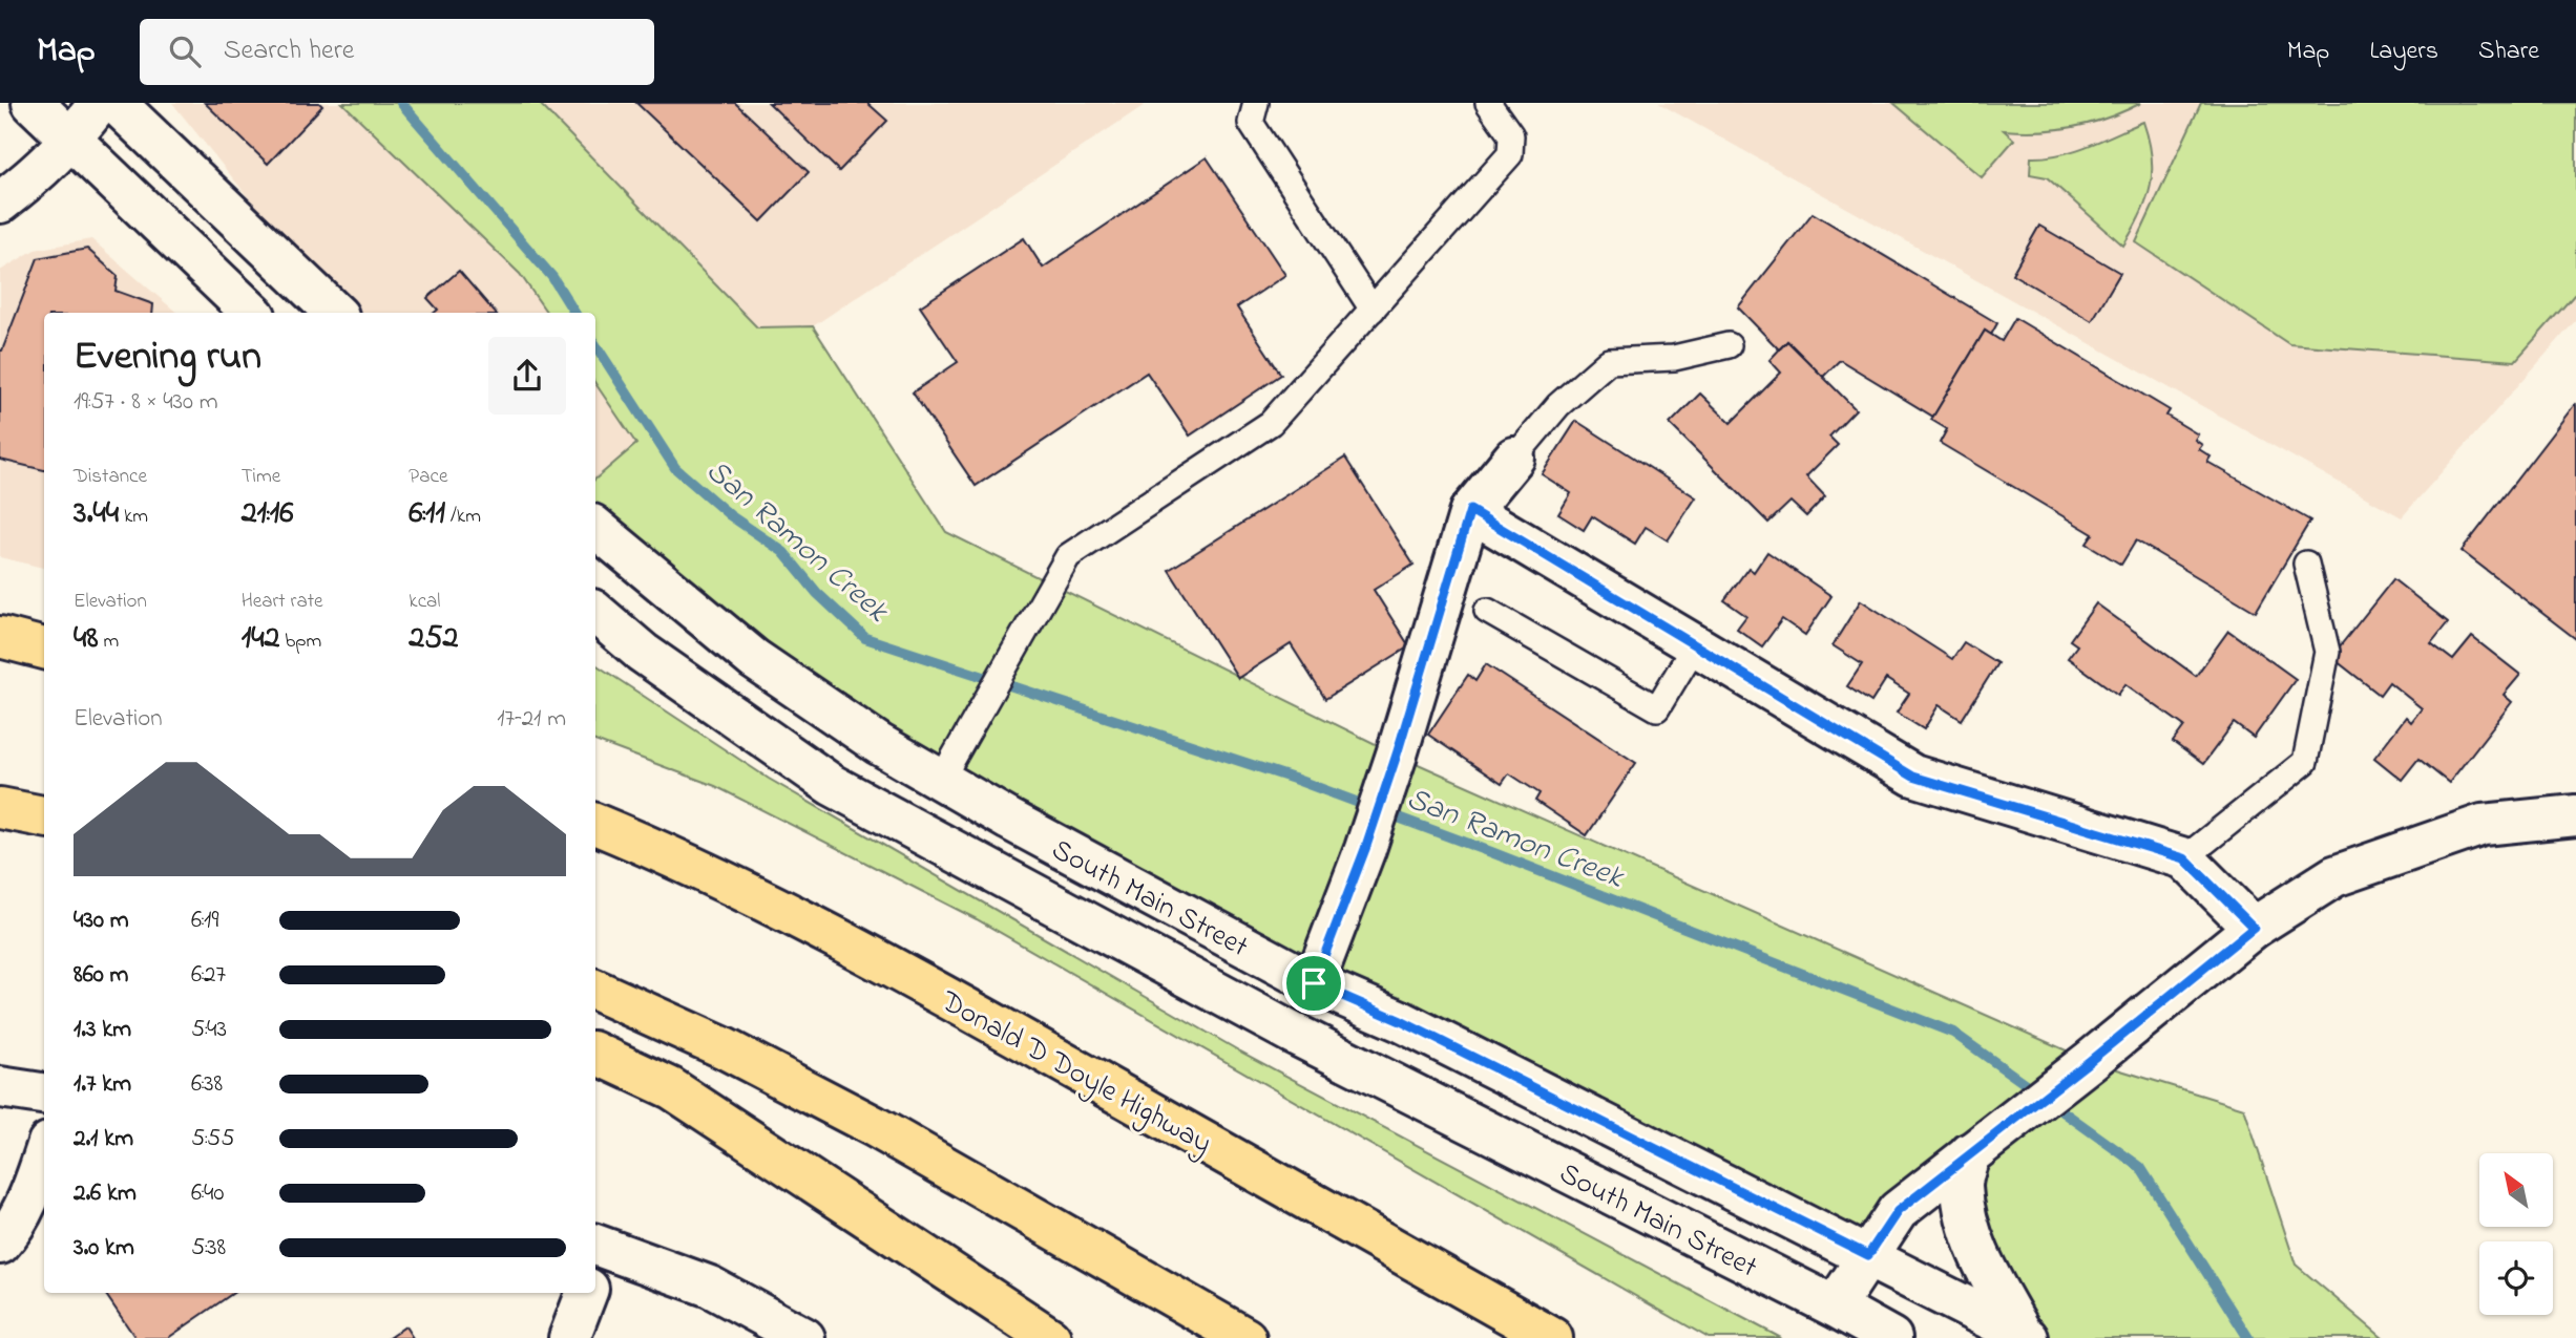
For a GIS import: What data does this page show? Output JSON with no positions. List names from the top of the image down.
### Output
{
  "streets": {
    "highway": ["Donald D Doyle Highway"],
    "main road": ["South Main Street"]
  },
  "water": ["San Ramon Creek"],
  "north": "top left",
  "page": {
    "header": "Map",
    "search": "Search here",
    "nav": ["Map", "Layers", "Share"],
    "heading": ["Evening run", "19:57 · 8 × 430 m"],
    "stats": [
      ["Distance", "3.44 km"],
      ["Time", "21:16"],
      ["Pace", "6:11 /km"],
      ["Elevation", "48 m"],
      ["Heart rate", "142 bpm"],
      ["kcal", "252"]
    ],
    "chart": ["Elevation", "17–21 m"],
    "list": [
      {
        "name": "430 m",
        "note": "6:19"
      },
      {
        "name": "860 m",
        "note": "6:27"
      },
      {
        "name": "1.3 km",
        "note": "5:43"
      },
      {
        "name": "1.7 km",
        "note": "6:38"
      },
      {
        "name": "2.1 km",
        "note": "5:55"
      },
      {
        "name": "2.6 km",
        "note": "6:40"
      },
      {
        "name": "3.0 km",
        "note": "5:38"
      }
    ]
  }
}
